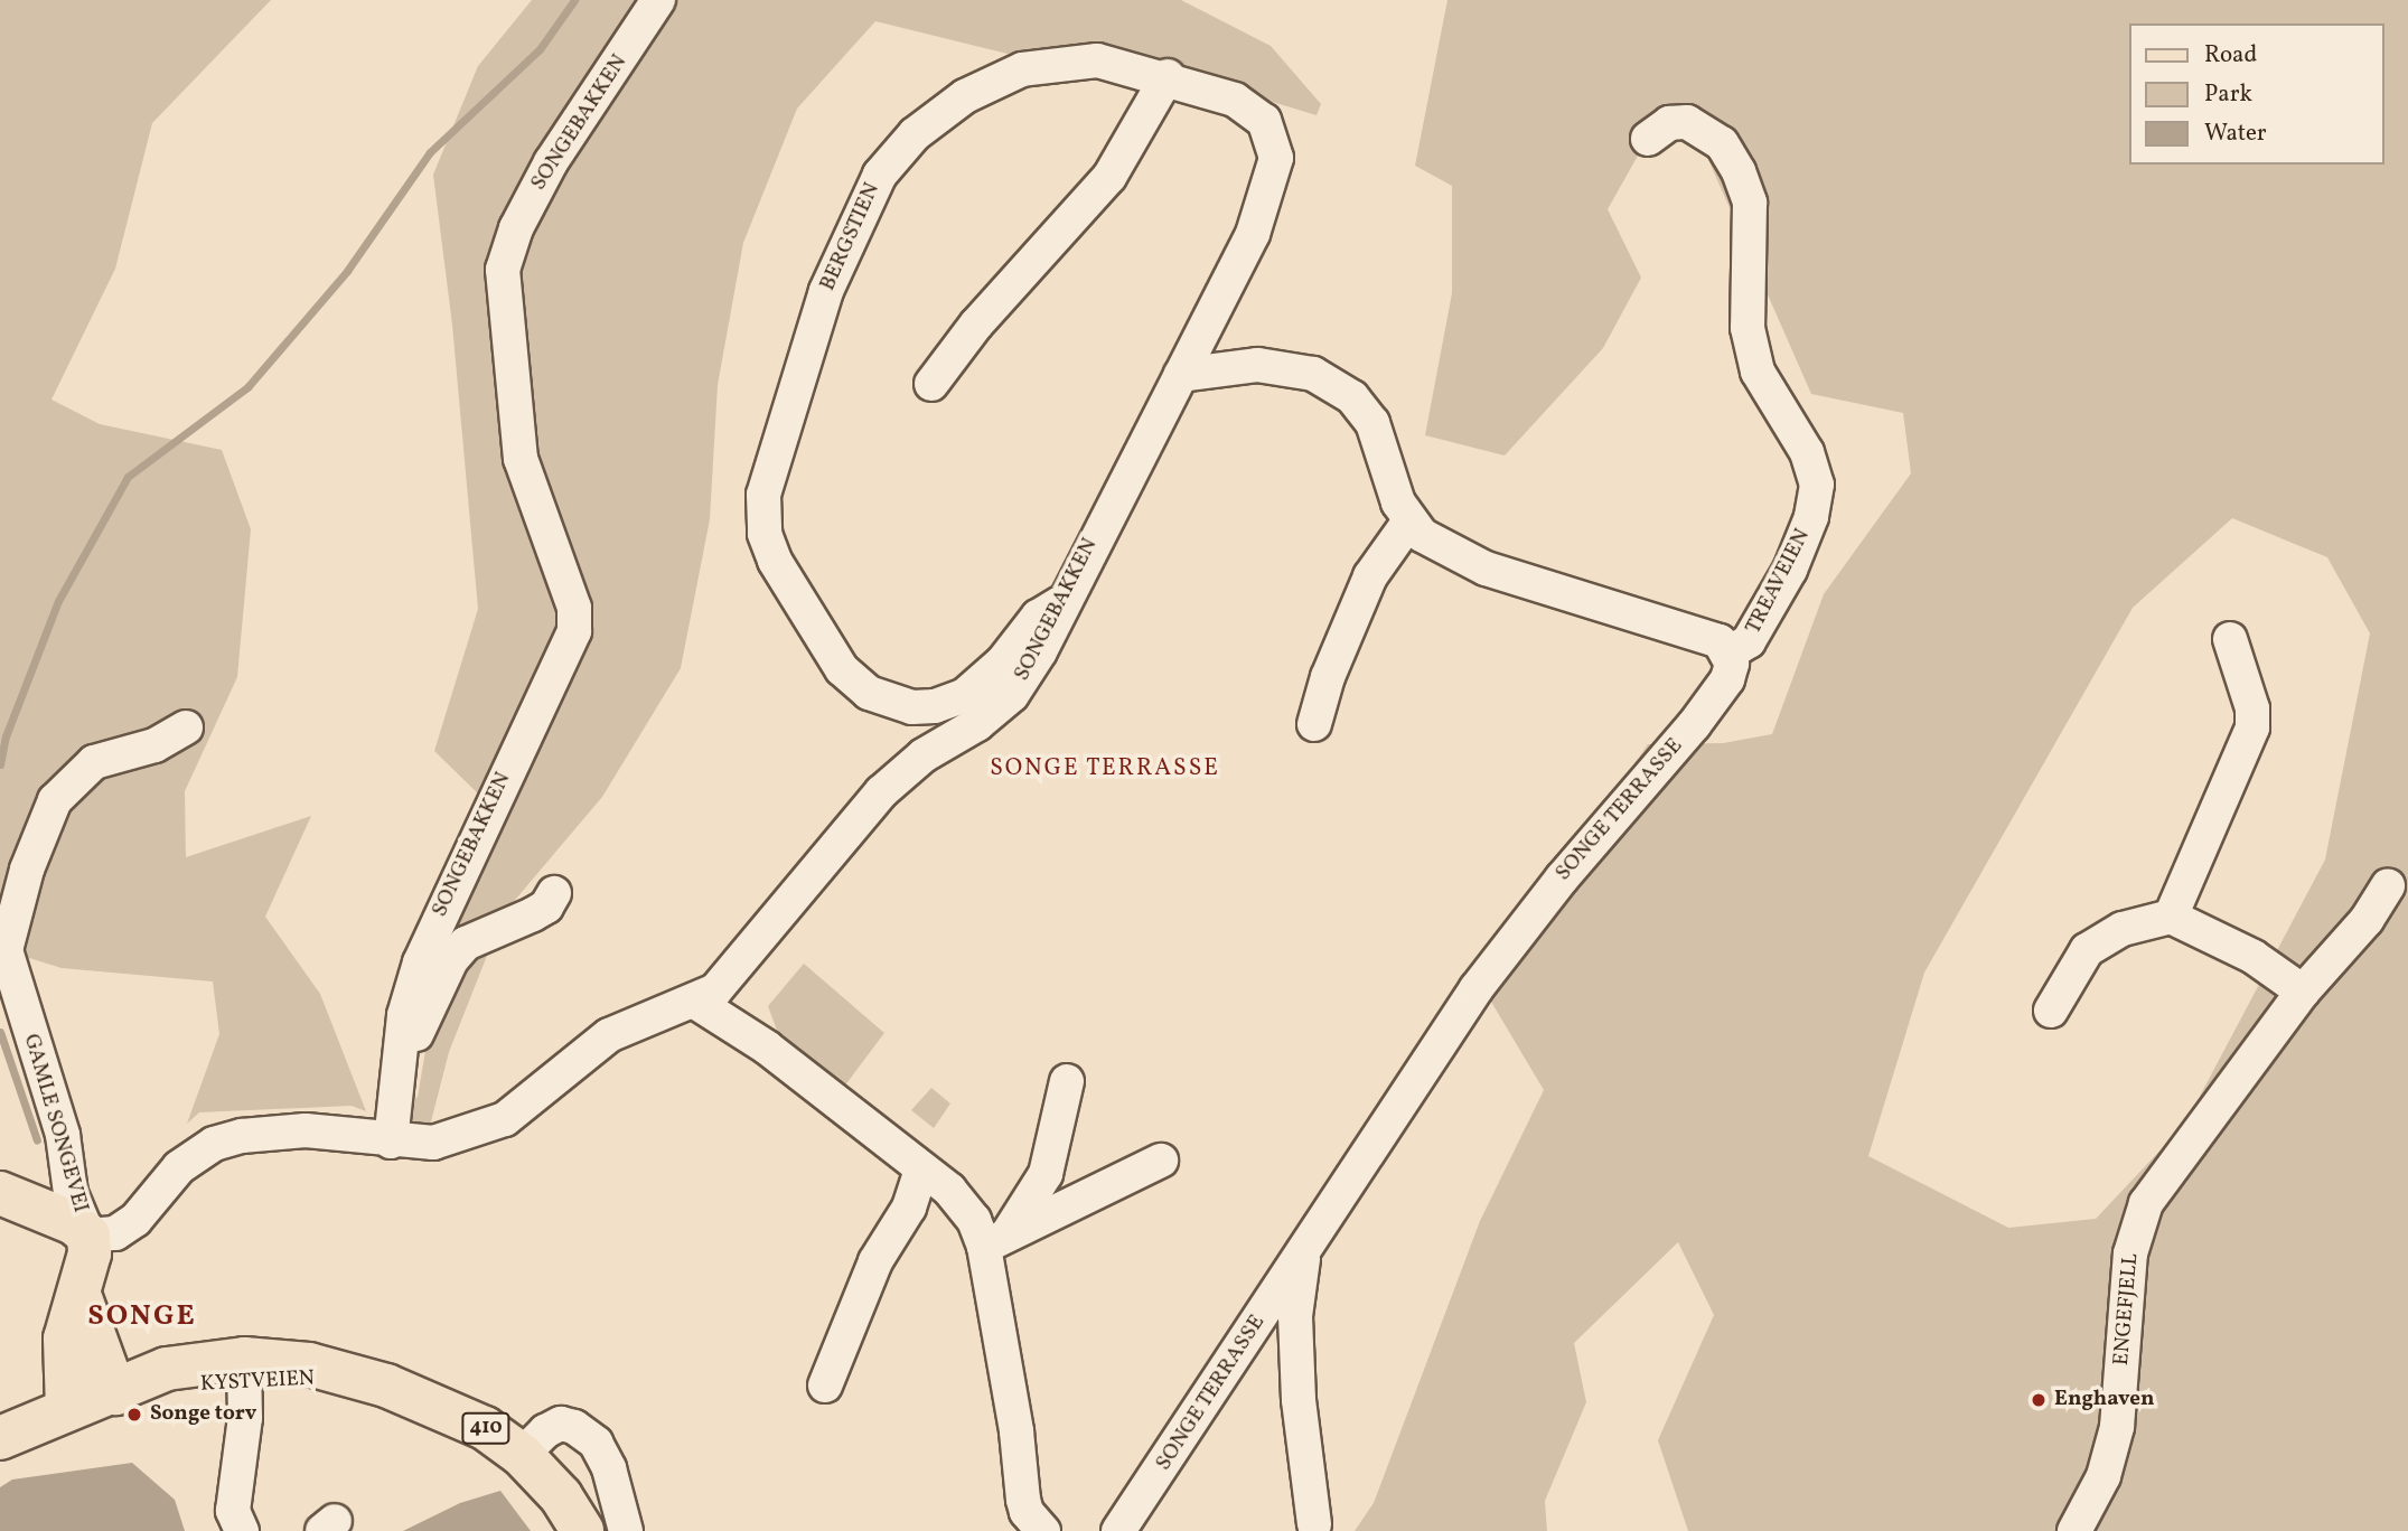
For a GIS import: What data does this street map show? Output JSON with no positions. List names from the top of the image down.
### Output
{
  "streets": {
    "main road": ["GAMLE SONGEVEI", "KYSTVEIEN", "410"],
    "street": [
      "SONGEBAKKEN",
      "BERGSTIEN",
      "TREAVEIEN",
      "SONGE TERRASSE",
      "ENGEFJELL"
    ]
  },
  "crossings": [
    ["SONGEBAKKEN", "BERGSTIEN"],
    ["SONGEBAKKEN", "GAMLE SONGEVEI"],
    ["TREAVEIEN", "SONGE TERRASSE"],
    ["GAMLE SONGEVEI", "KYSTVEIEN"]
  ],
  "districts": ["SONGE TERRASSE", "SONGE"],
  "places": ["Enghaven", "Songe torv"],
  "legend": ["Road", "Park", "Water"]
}
